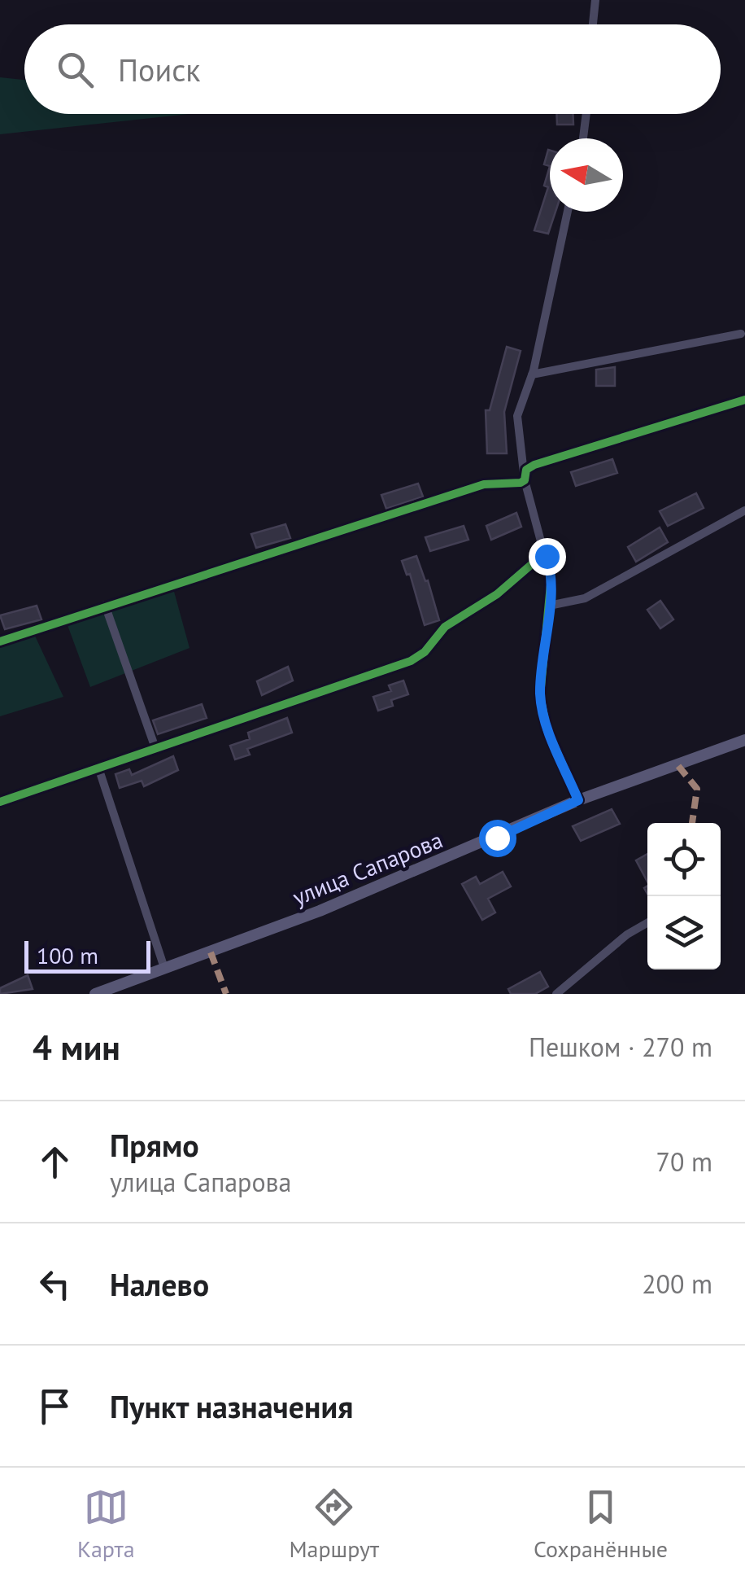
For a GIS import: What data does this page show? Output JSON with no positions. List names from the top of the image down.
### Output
{
  "streets": {
    "main road": ["улица Сапарова"]
  },
  "scale_bar": "100 m",
  "north": "left",
  "page": {
    "search": "Поиск",
    "scale": "100 m",
    "heading": ["4 мин", "Пешком · 270 m"],
    "list": [
      ["Прямо", "улица Сапарова", "70 m"],
      ["Налево", "200 m"],
      "Пункт назначения"
    ],
    "nav": ["Карта", "Маршрут", "Сохранённые"]
  }
}
